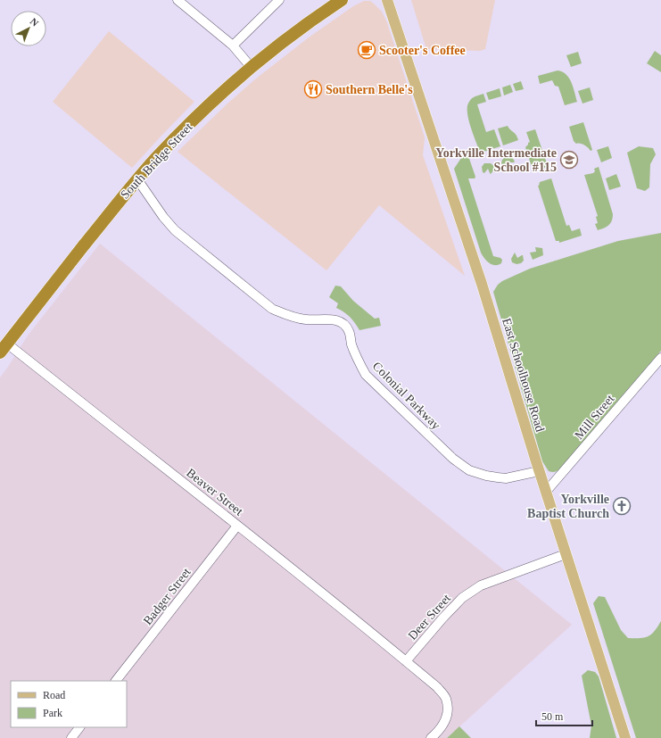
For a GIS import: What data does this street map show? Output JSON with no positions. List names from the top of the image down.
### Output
{
  "streets": {
    "highway": ["South Bridge Street"],
    "main road": ["East Schoolhouse Road"],
    "street": [
      "Colonial Parkway",
      "Mill Street",
      "Beaver Street",
      "Badger Street",
      "Deer Street"
    ]
  },
  "crossings": [
    ["South Bridge Street", "Colonial Parkway"],
    ["South Bridge Street", "Beaver Street"],
    ["East Schoolhouse Road", "Colonial Parkway"],
    ["East Schoolhouse Road", "Mill Street"],
    ["East Schoolhouse Road", "Deer Street"],
    ["Beaver Street", "Badger Street"],
    ["Beaver Street", "Deer Street"]
  ],
  "places": {
    "cafe": ["Scooter's Coffee"],
    "restaurant": ["Southern Belle's"],
    "school or university": ["Yorkville Intermediate School #115"],
    "church": ["Yorkville Baptist Church"]
  },
  "legend": ["Road", "Park"],
  "scale_bar": "50 m",
  "north": "top right"
}
